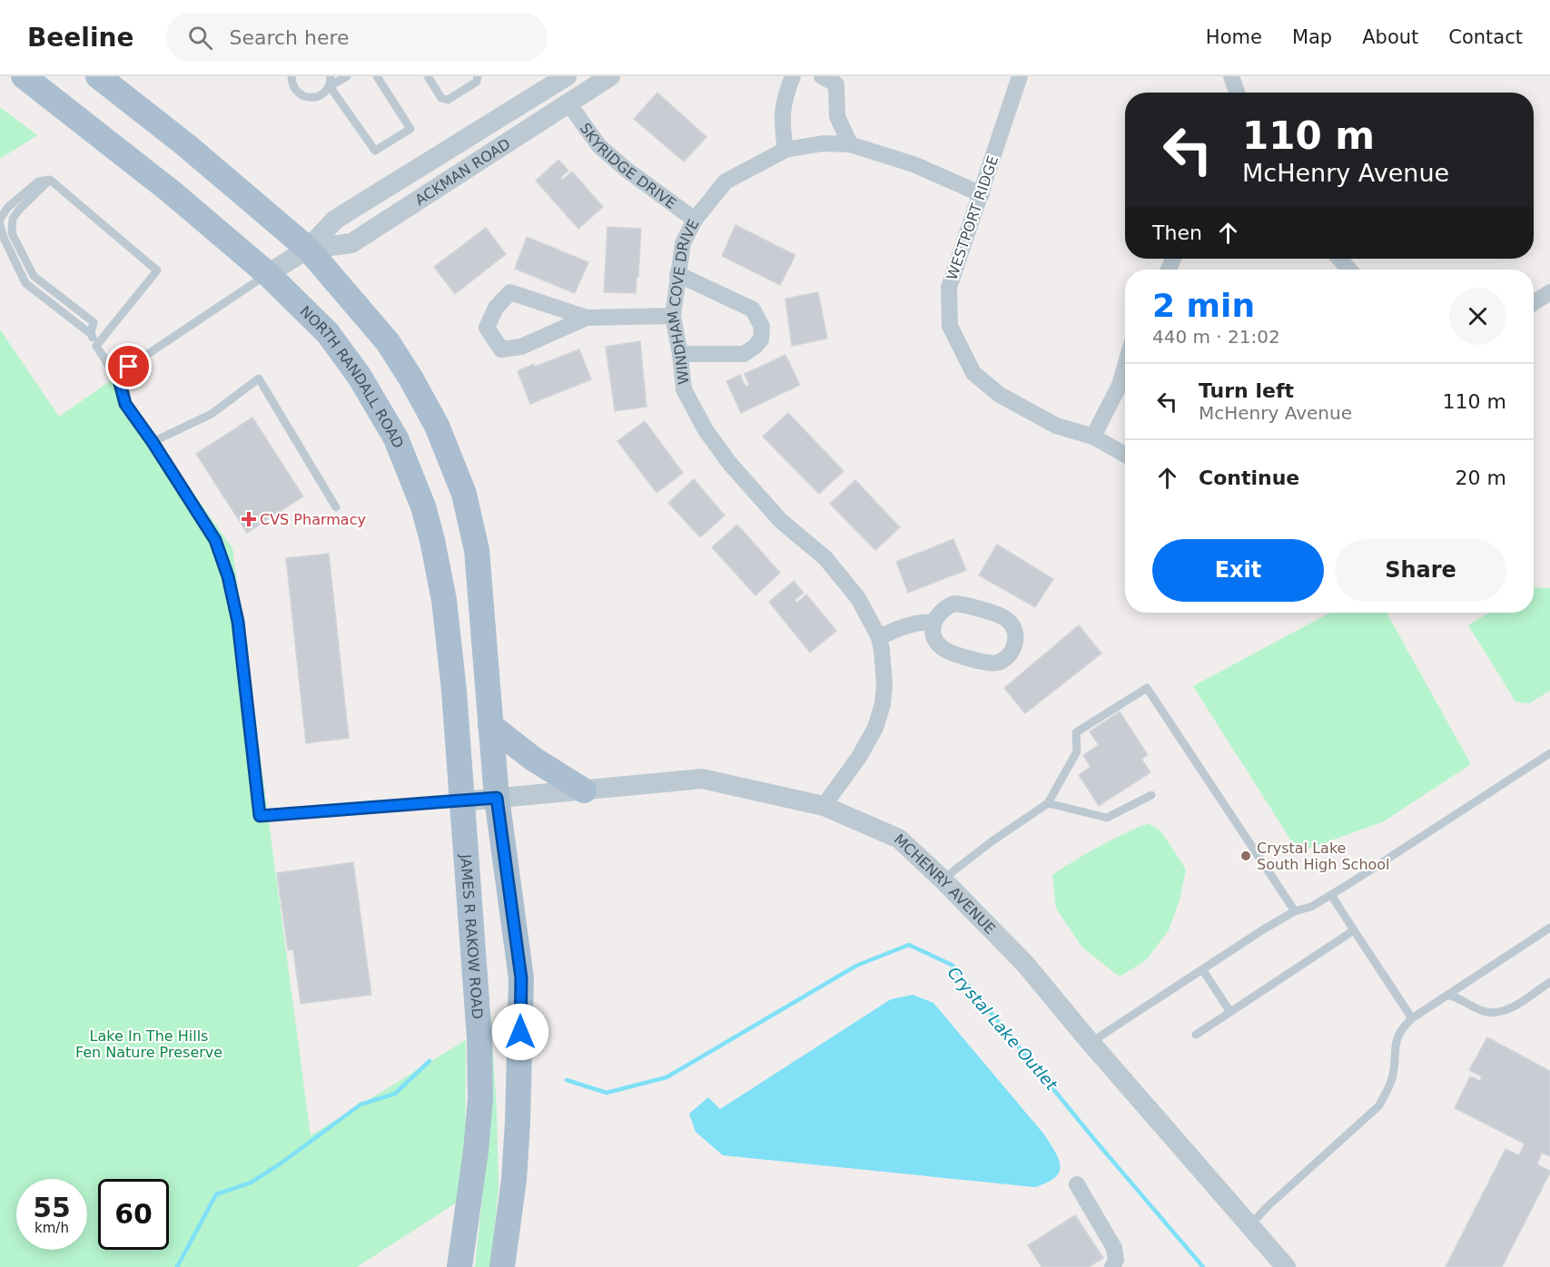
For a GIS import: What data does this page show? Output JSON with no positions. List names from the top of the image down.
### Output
{
  "streets": {
    "main road": ["NORTH RANDALL ROAD", "JAMES R RAKOW ROAD"],
    "street": [
      "SKYRIDGE DRIVE",
      "ACKMAN ROAD",
      "WESTPORT RIDGE",
      "WINDHAM COVE DRIVE",
      "MCHENRY AVENUE"
    ]
  },
  "crossings": [
    ["SKYRIDGE DRIVE", "ACKMAN ROAD"],
    ["SKYRIDGE DRIVE", "WINDHAM COVE DRIVE"],
    ["ACKMAN ROAD", "NORTH RANDALL ROAD"],
    ["WESTPORT RIDGE", "WINDHAM COVE DRIVE"],
    ["WINDHAM COVE DRIVE", "MCHENRY AVENUE"],
    ["NORTH RANDALL ROAD", "MCHENRY AVENUE"],
    ["NORTH RANDALL ROAD", "JAMES R RAKOW ROAD"],
    ["MCHENRY AVENUE", "JAMES R RAKOW ROAD"]
  ],
  "water": ["Crystal Lake Outlet"],
  "parks": ["Lake In The Hills Fen Nature Preserve"],
  "places": {
    "health": ["CVS Pharmacy"],
    "other": ["Crystal Lake South High School"]
  },
  "page": {
    "header": "Beeline",
    "search": "Search here",
    "nav": [
      "Home",
      "Map",
      "About",
      "Contact"
    ],
    "turn": ["110 m", "McHenry Avenue"],
    "then": "Then",
    "heading": ["2 min", "440 m · 21:02"],
    "list": [
      {
        "name": "Turn left",
        "note": "McHenry Avenue",
        "value": "110 m"
      },
      {
        "name": "Continue",
        "value": "20 m"
      }
    ],
    "buttons": ["Exit", "Share"],
    "speed": "55 km/h",
    "limit": "60"
  }
}
